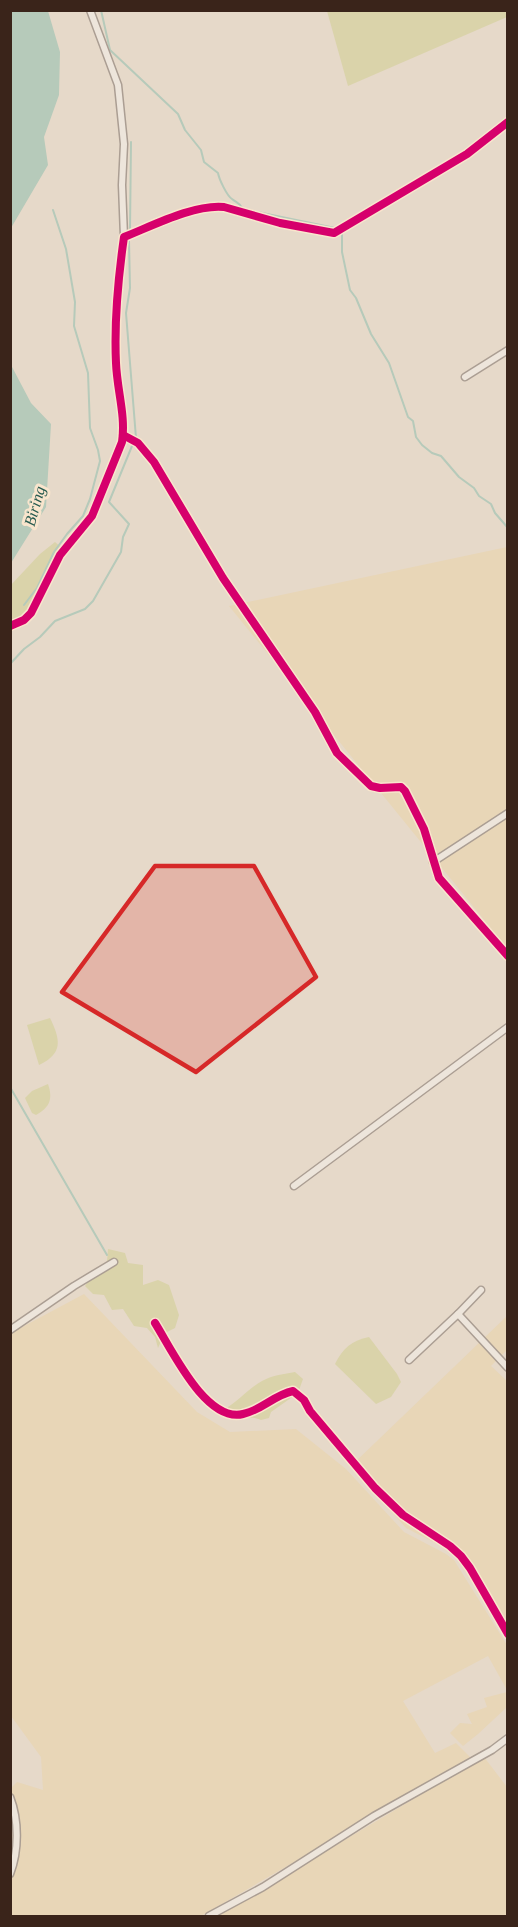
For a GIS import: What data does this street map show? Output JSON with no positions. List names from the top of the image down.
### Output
{
  "water": ["Biring"]
}
